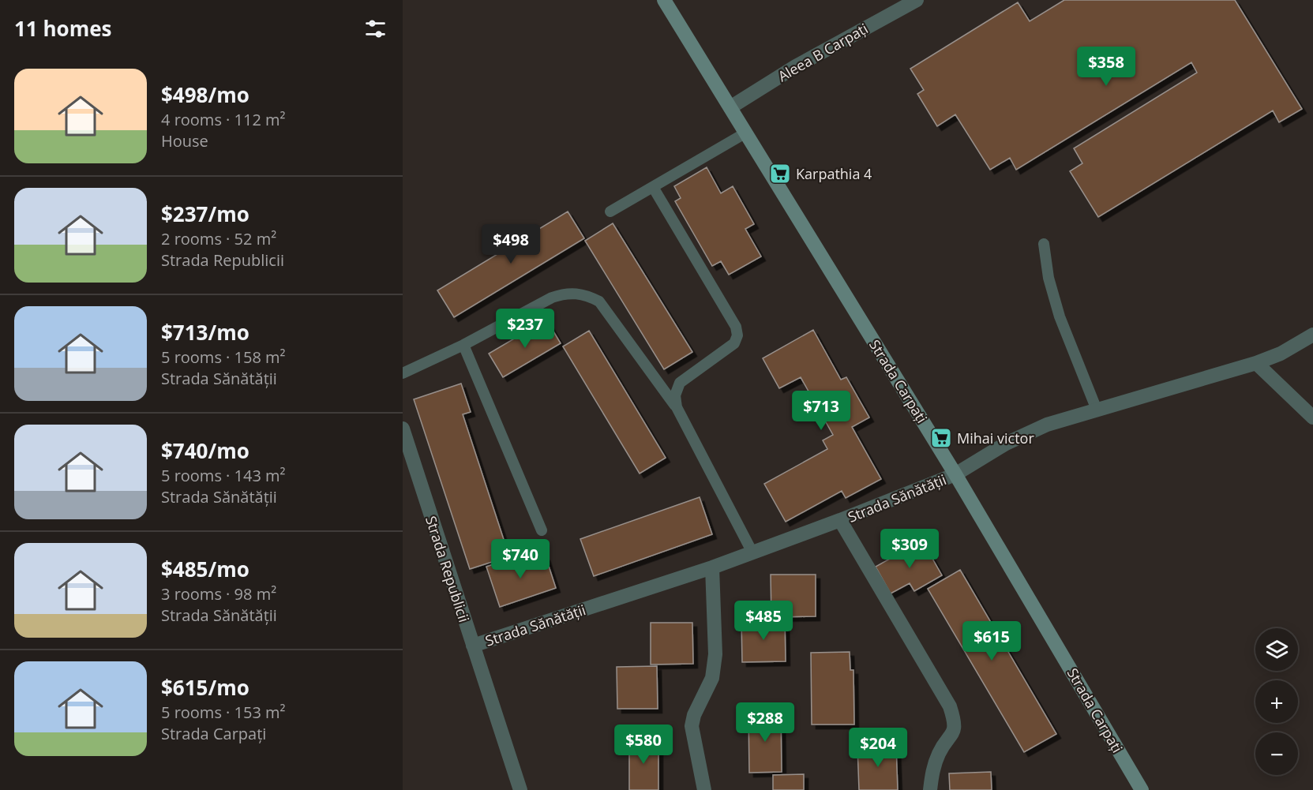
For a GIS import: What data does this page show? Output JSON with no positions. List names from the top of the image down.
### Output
{
  "streets": {
    "street": [
      "Aleea B Carpați",
      "Strada Carpați",
      "Strada Sănătății",
      "Strada Republicii"
    ]
  },
  "crossings": [
    ["Aleea B Carpați", "Strada Carpați"],
    ["Strada Carpați", "Strada Sănătății"],
    ["Strada Sănătății", "Strada Republicii"]
  ],
  "places": {
    "supermarket": ["Karpathia 4", "Mihai victor"]
  },
  "page": {
    "heading": "11 homes",
    "price": [
      "$358",
      "$498",
      "$237",
      "$713",
      "$309",
      "$740",
      "$485",
      "$615",
      "$288",
      "$580",
      "$204"
    ],
    "list": [
      {
        "name": "$498/mo",
        "note": "4 rooms · 112 m² · House"
      },
      {
        "name": "$237/mo",
        "note": "2 rooms · 52 m² · Strada Republicii"
      },
      {
        "name": "$713/mo",
        "note": "5 rooms · 158 m² · Strada Sănătății"
      },
      {
        "name": "$740/mo",
        "note": "5 rooms · 143 m² · Strada Sănătății"
      },
      {
        "name": "$485/mo",
        "note": "3 rooms · 98 m² · Strada Sănătății"
      },
      {
        "name": "$615/mo",
        "note": "5 rooms · 153 m² · Strada Carpați"
      }
    ],
    "map_buttons": ["+", "−"]
  }
}
